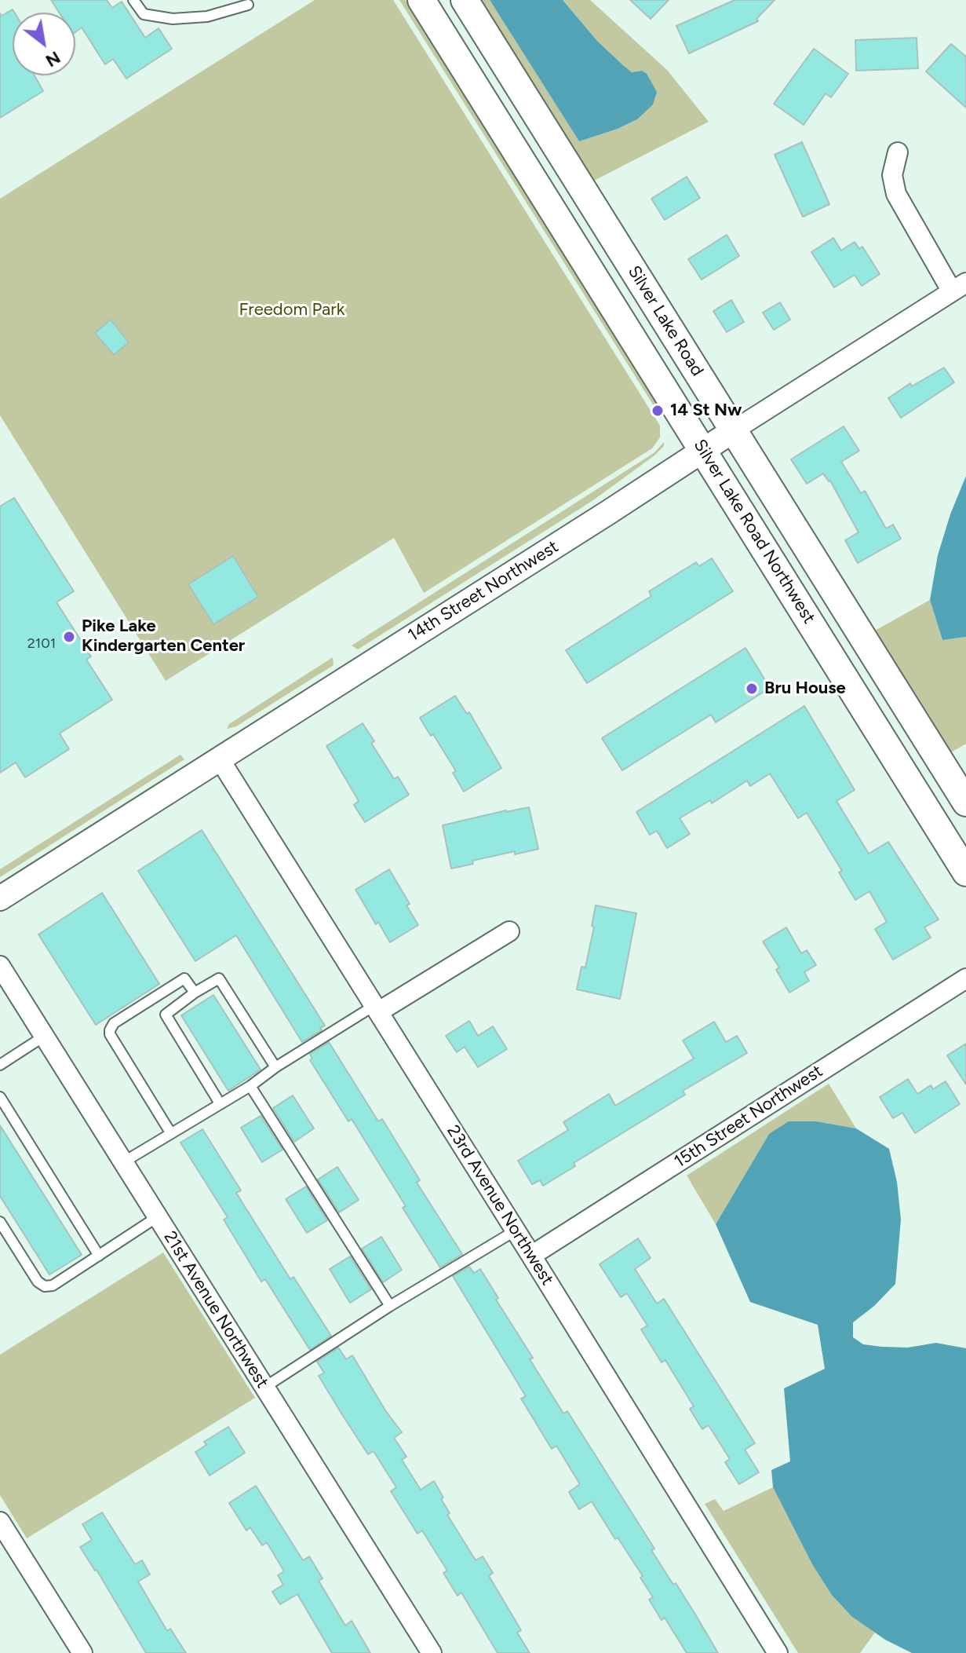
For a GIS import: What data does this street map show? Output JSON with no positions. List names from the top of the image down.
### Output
{
  "streets": {
    "main road": ["Silver Lake Road", "Silver Lake Road Northwest"],
    "street": [
      "14th Street Northwest",
      "15th Street Northwest",
      "23rd Avenue Northwest",
      "21st Avenue Northwest"
    ]
  },
  "crossings": [
    ["Silver Lake Road", "14th Street Northwest"],
    ["Silver Lake Road Northwest", "14th Street Northwest"],
    ["14th Street Northwest", "23rd Avenue Northwest"],
    ["15th Street Northwest", "23rd Avenue Northwest"]
  ],
  "parks": ["Freedom Park"],
  "places": ["14 St Nw", "Pike Lake Kindergarten Center", "Bru House"],
  "house_numbers": ["2101"],
  "north": "bottom right"
}
